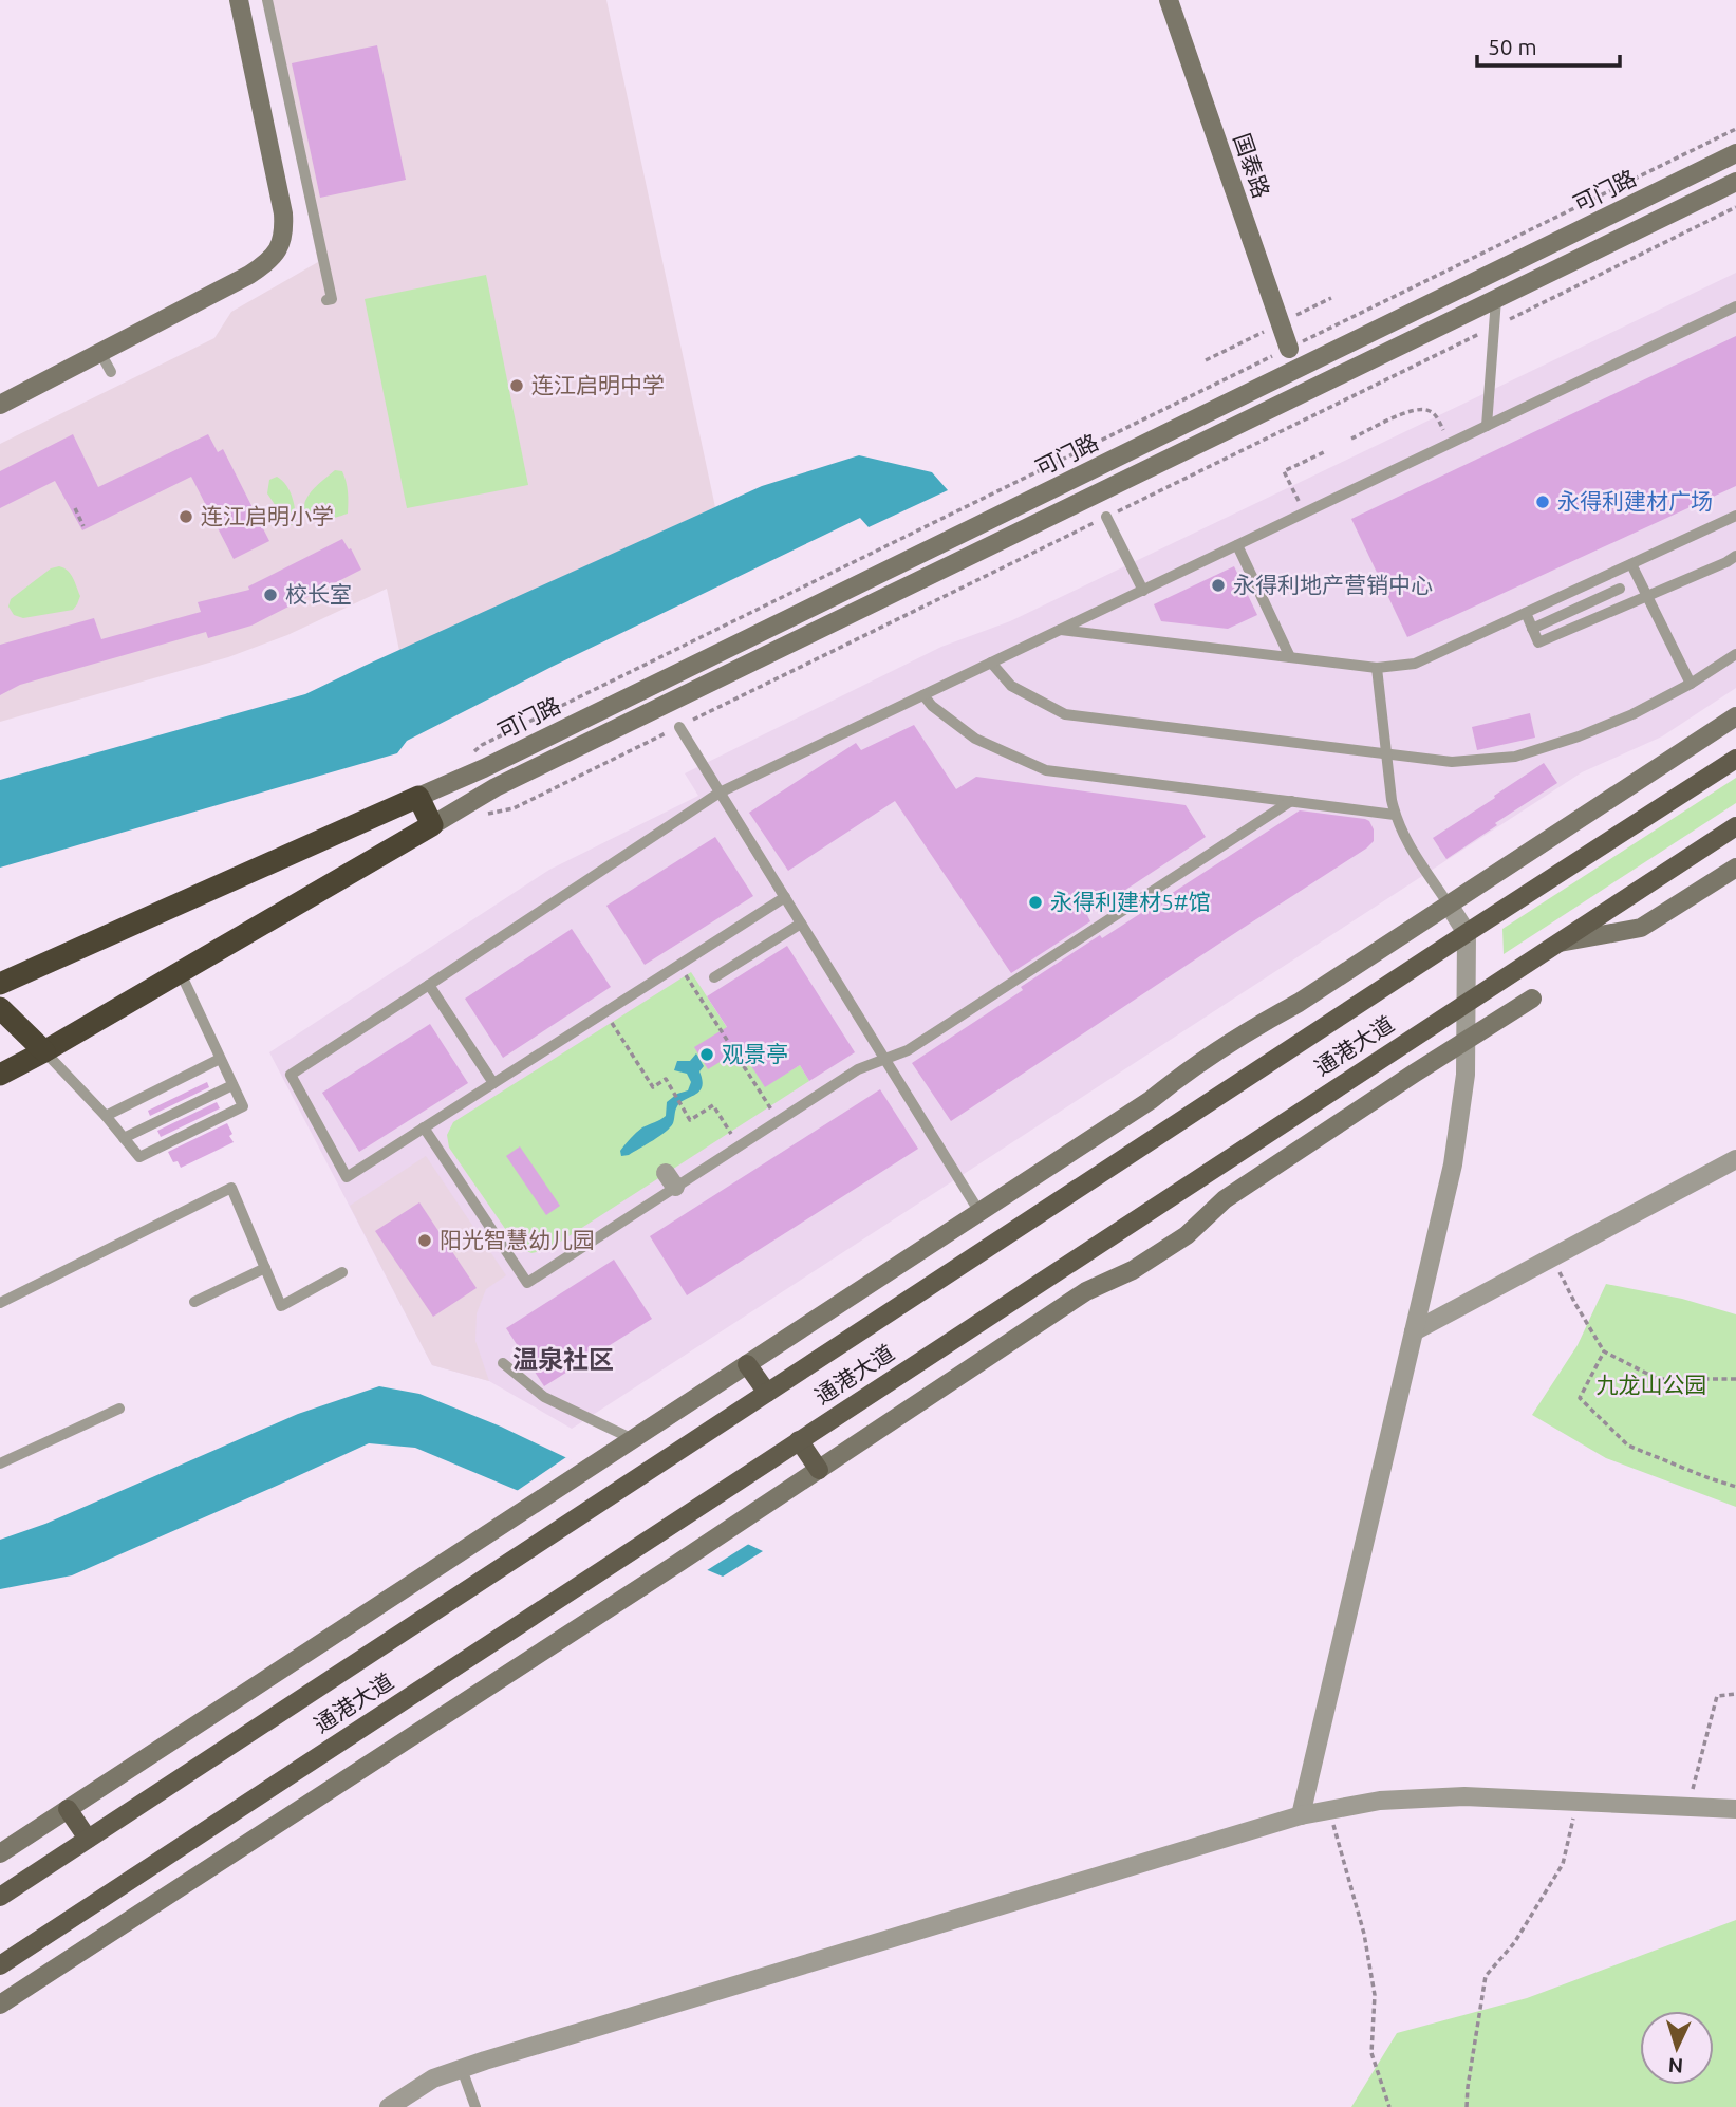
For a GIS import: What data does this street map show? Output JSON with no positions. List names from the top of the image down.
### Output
{
  "streets": {
    "main road": ["通港大道"],
    "street": ["国泰路", "可门路"]
  },
  "districts": ["温泉社区"],
  "parks": ["九龙山公园"],
  "places": [
    "连江启明中学",
    "永得利建材广场",
    "连江启明小学",
    "永得利地产营销中心",
    "校长室",
    "永得利建材5#馆",
    "观景亭",
    "阳光智慧幼儿园"
  ],
  "scale_bar": "50 m",
  "north": "bottom"
}
